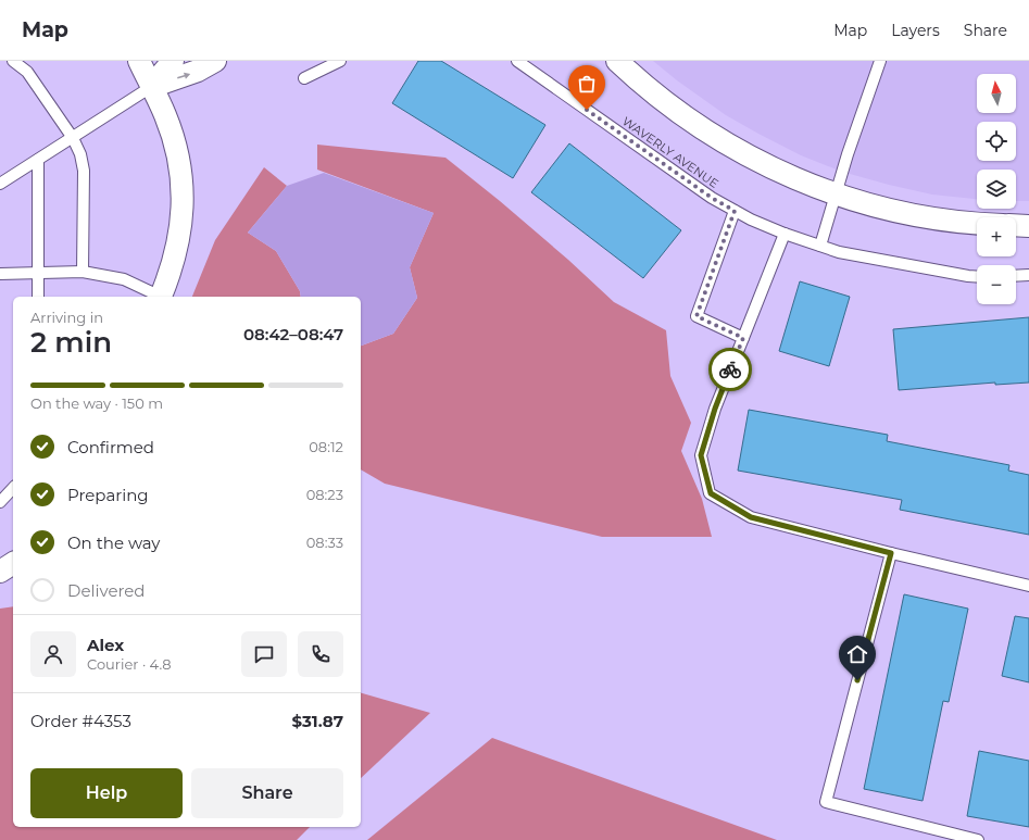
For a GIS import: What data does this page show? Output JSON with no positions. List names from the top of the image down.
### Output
{
  "streets": {
    "lane": ["WAVERLY AVENUE"]
  },
  "north": "top",
  "page": {
    "header": "Map",
    "nav": ["Map", "Layers", "Share"],
    "map_buttons": ["+", "−"],
    "heading": ["2 min", "Arriving in", "08:42–08:47"],
    "panel": [
      "Alex",
      "Courier · 4.8",
      "Order #4353",
      "$31.87"
    ],
    "bar": "On the way · 150 m",
    "list": [
      ["Confirmed", "08:12"],
      ["Preparing", "08:23"],
      ["On the way", "08:33"],
      "Delivered"
    ],
    "buttons": ["Help", "Share"]
  }
}
